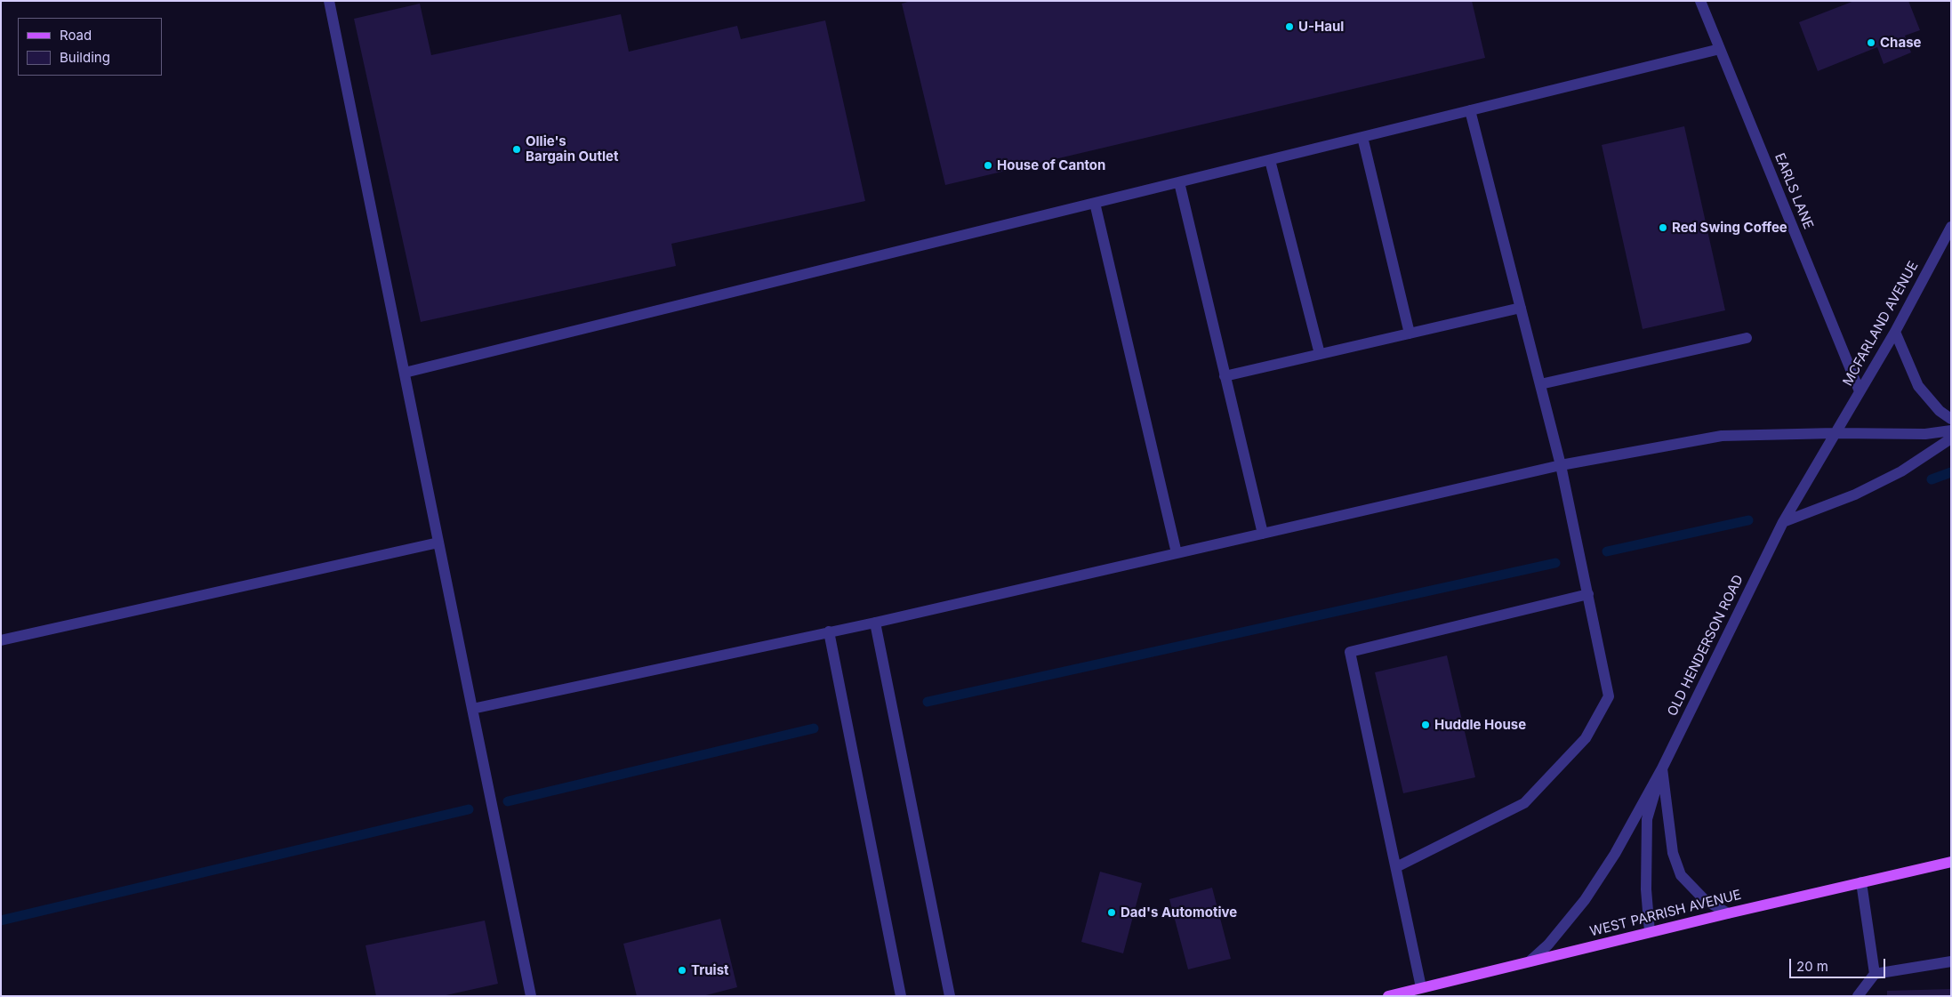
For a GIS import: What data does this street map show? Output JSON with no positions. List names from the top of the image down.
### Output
{
  "streets": {
    "main road": ["WEST PARRISH AVENUE"],
    "street": ["EARLS LANE", "MCFARLAND AVENUE", "OLD HENDERSON ROAD"]
  },
  "crossings": [
    ["EARLS LANE", "MCFARLAND AVENUE"],
    ["MCFARLAND AVENUE", "OLD HENDERSON ROAD"],
    ["OLD HENDERSON ROAD", "WEST PARRISH AVENUE"]
  ],
  "places": [
    "U-Haul",
    "Chase",
    "Ollie's Bargain Outlet",
    "House of Canton",
    "Red Swing Coffee",
    "Huddle House",
    "Dad's Automotive",
    "Truist"
  ],
  "legend": ["Road", "Building"],
  "scale_bar": "20 m"
}
